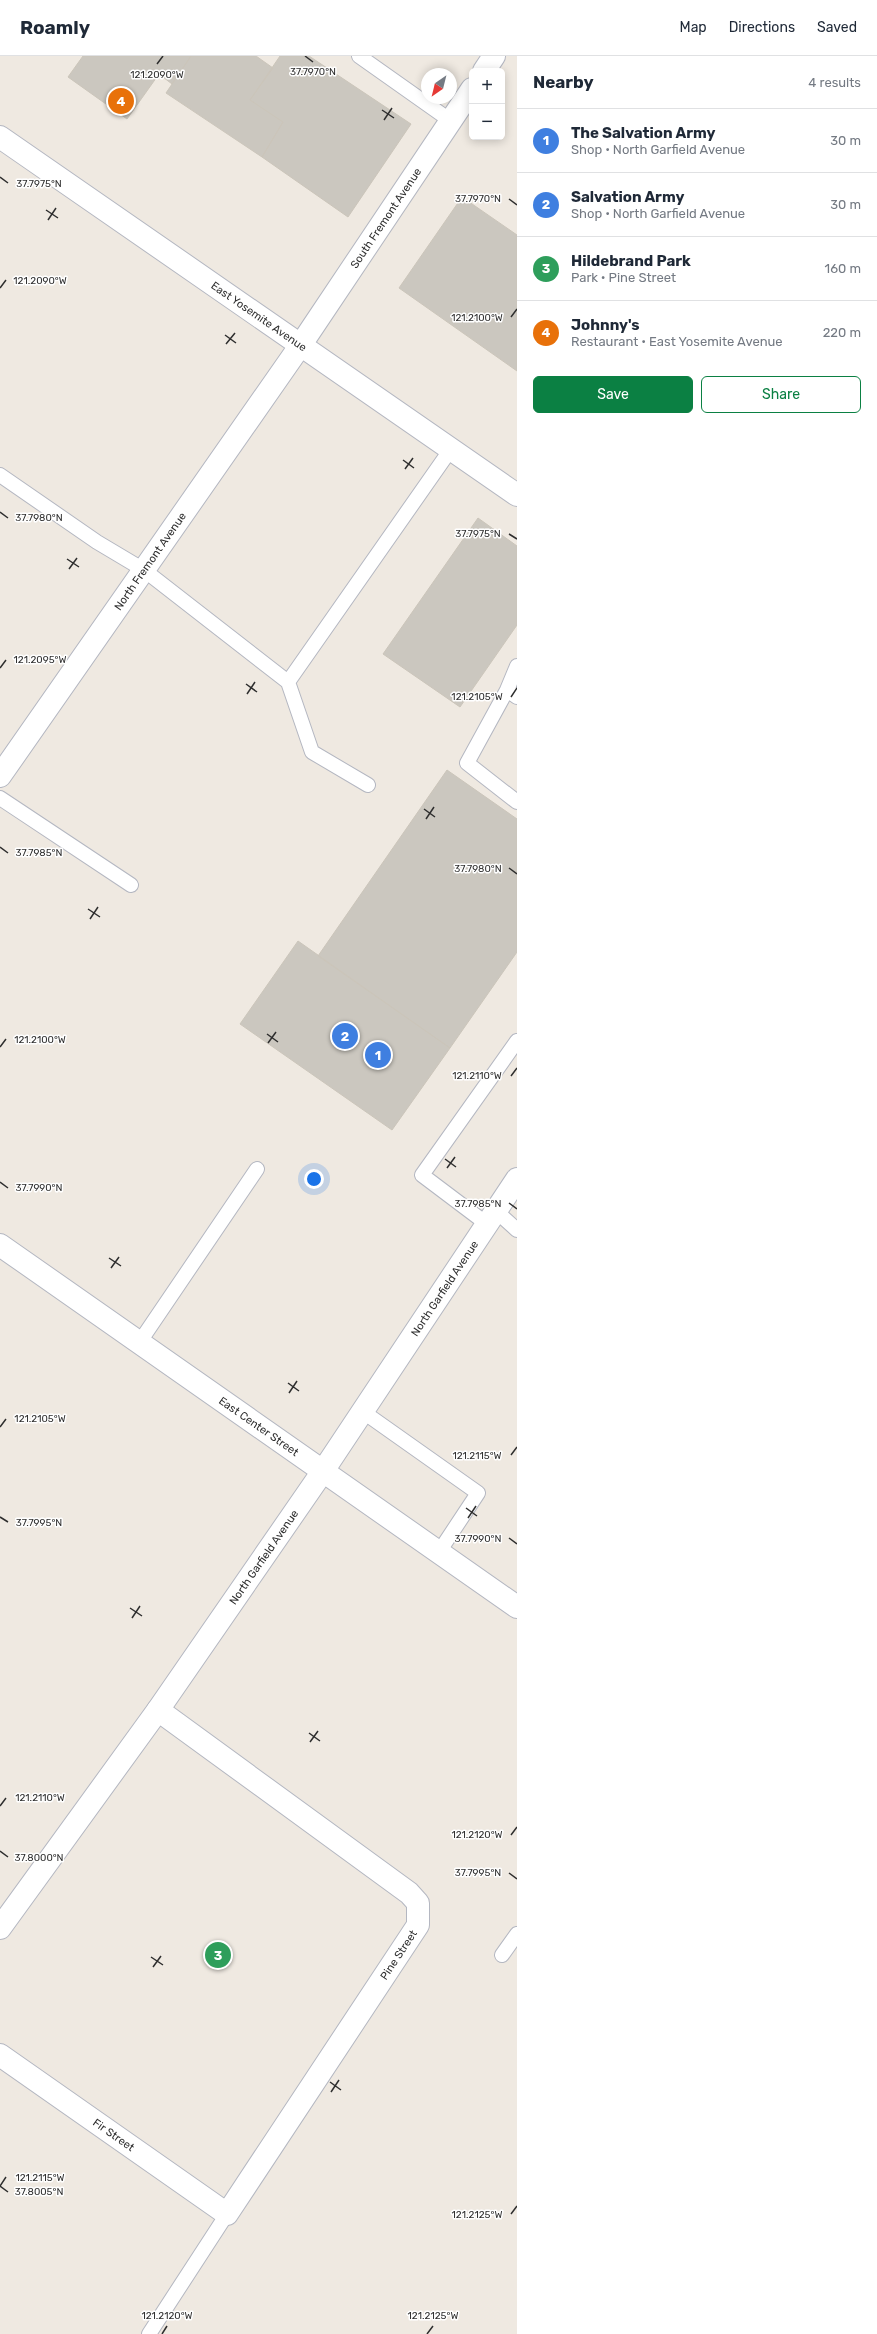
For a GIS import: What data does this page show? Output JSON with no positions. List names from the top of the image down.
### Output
{
  "streets": {
    "street": [
      "South Fremont Avenue",
      "East Yosemite Avenue",
      "North Fremont Avenue",
      "North Garfield Avenue",
      "East Center Street",
      "Pine Street",
      "Fir Street"
    ]
  },
  "crossings": [
    ["South Fremont Avenue", "East Yosemite Avenue"],
    ["South Fremont Avenue", "North Fremont Avenue"],
    ["East Yosemite Avenue", "North Fremont Avenue"],
    ["North Garfield Avenue", "East Center Street"],
    ["North Garfield Avenue", "Pine Street"],
    ["Pine Street", "Fir Street"]
  ],
  "north": "bottom left",
  "page": {
    "header": "Roamly",
    "nav": ["Map", "Directions", "Saved"],
    "heading": ["Nearby", "4 results"],
    "map_buttons": ["+", "−"],
    "pins": [
      "4",
      "2",
      "1",
      "3"
    ],
    "list": [
      {
        "mark": "1",
        "name": "The Salvation Army",
        "note": "Shop · North Garfield Avenue",
        "value": "30 m"
      },
      {
        "mark": "2",
        "name": "Salvation Army",
        "note": "Shop · North Garfield Avenue",
        "value": "30 m"
      },
      {
        "mark": "3",
        "name": "Hildebrand Park",
        "note": "Park · Pine Street",
        "value": "160 m"
      },
      {
        "mark": "4",
        "name": "Johnny's",
        "note": "Restaurant · East Yosemite Avenue",
        "value": "220 m"
      }
    ],
    "buttons": ["Save", "Share"]
  },
  "coordinates": [
    "37.7970°N",
    "121.2090°W",
    "37.7975°N",
    "121.2100°W",
    "37.7980°N",
    "121.2095°W",
    "121.2105°W",
    "37.7985°N",
    "121.2110°W",
    "37.7990°N",
    "121.2115°W",
    "37.7995°N",
    "121.2120°W",
    "37.8000°N",
    "37.8005°N",
    "121.2125°W"
  ]
}
